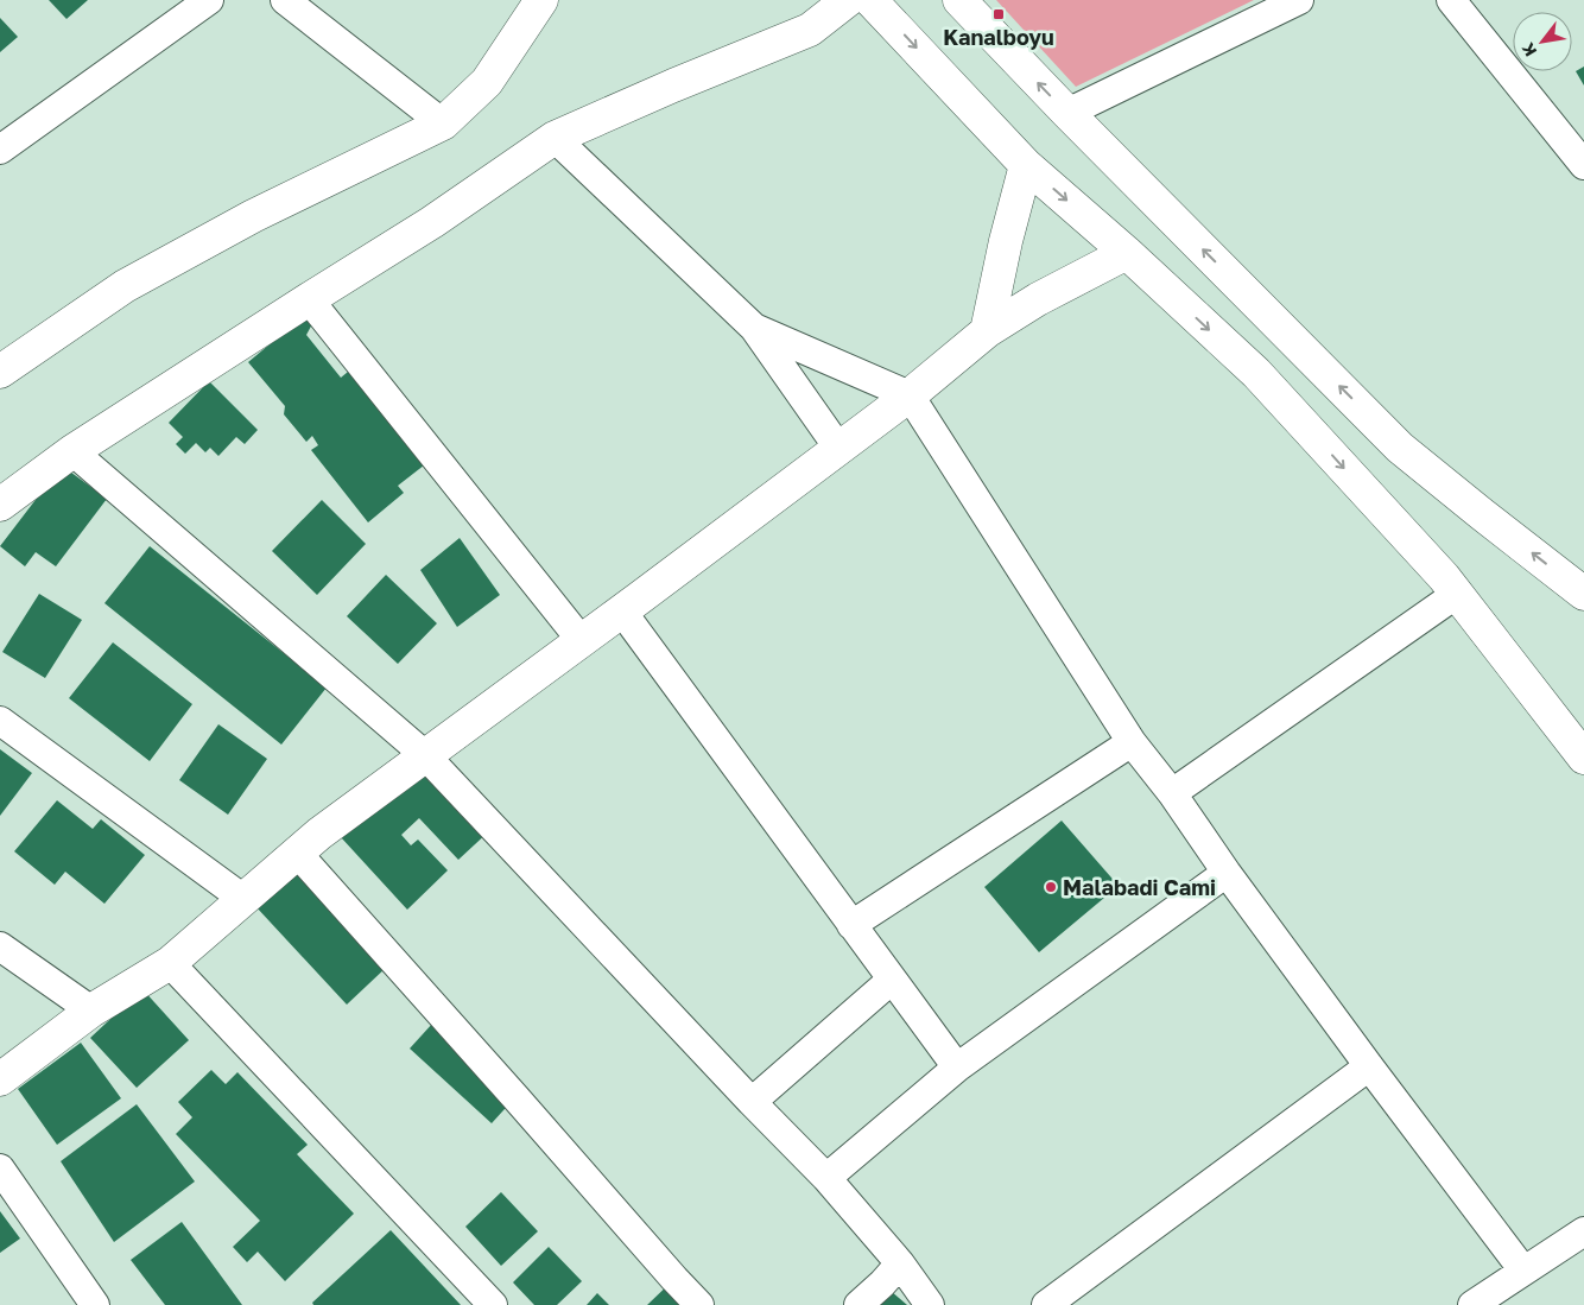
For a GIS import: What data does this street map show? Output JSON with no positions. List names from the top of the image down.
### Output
{
  "places": {
    "transit": ["Kanalboyu"],
    "other": ["Malabadi Cami"]
  },
  "north": "bottom left"
}
